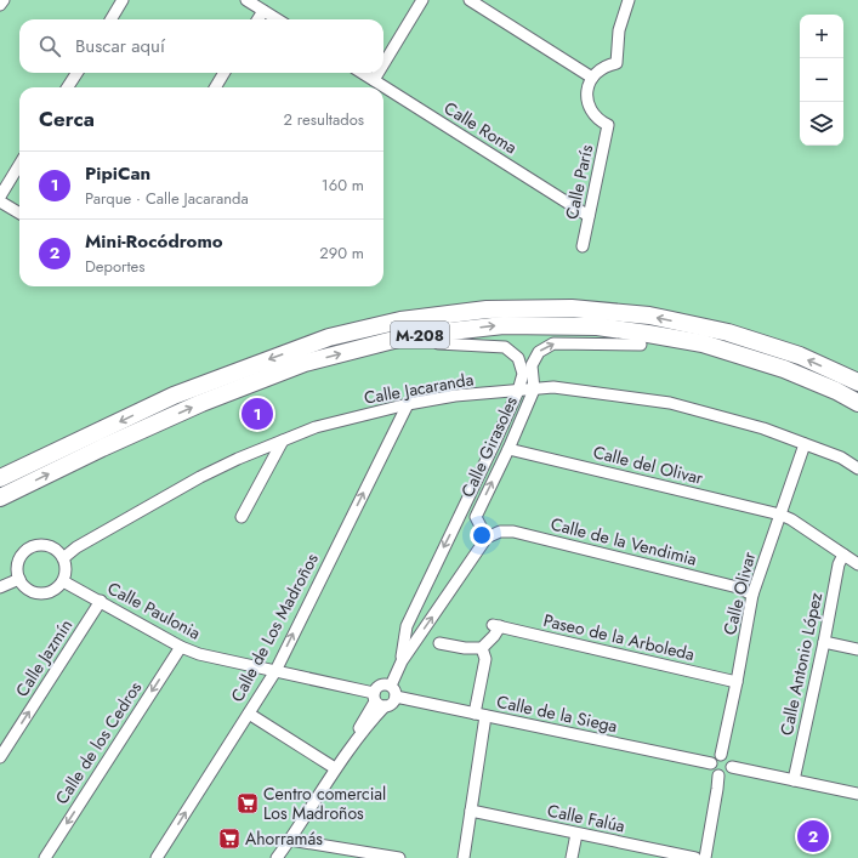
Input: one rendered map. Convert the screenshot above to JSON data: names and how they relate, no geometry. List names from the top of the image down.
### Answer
{
  "streets": {
    "main road": ["M-208"],
    "street": [
      "Calle Roma",
      "Calle París",
      "Calle Jacaranda",
      "Calle Girasoles",
      "Calle del Olivar",
      "Calle de la Vendimia",
      "Calle Olivar",
      "Calle Paulonia",
      "Calle de Los Madroños",
      "Paseo de la Arboleda",
      "Calle Jazmín",
      "Calle Antonio López",
      "Calle de la Siega",
      "Calle de los Cedros",
      "Calle Falúa"
    ]
  },
  "crossings": [
    ["Calle Roma", "Calle París"],
    ["Calle Jacaranda", "Calle Girasoles"],
    ["Calle Jacaranda", "Calle Olivar"],
    ["Calle Jacaranda", "Calle Paulonia"],
    ["Calle Jacaranda", "Calle de Los Madroños"],
    ["Calle Girasoles", "Calle del Olivar"],
    ["Calle Girasoles", "Calle de la Vendimia"],
    ["Calle Girasoles", "Calle Paulonia"],
    ["Calle Girasoles", "Calle de la Siega"],
    ["Calle del Olivar", "Calle Olivar"],
    ["Calle del Olivar", "Calle Antonio López"],
    ["Calle de la Vendimia", "Calle Olivar"],
    ["Calle Olivar", "Paseo de la Arboleda"],
    ["Calle Olivar", "Calle de la Siega"],
    ["Calle Paulonia", "Calle de Los Madroños"],
    ["Calle Paulonia", "Calle Jazmín"],
    ["Calle Paulonia", "Calle de la Siega"],
    ["Calle Paulonia", "Calle de los Cedros"]
  ],
  "one_way": ["Calle de Los Madroños", "Calle Jazmín", "Calle de los Cedros"],
  "places": {
    "supermarket": ["Centro comercial Los Madroños", "Ahorramás"]
  },
  "page": {
    "map_buttons": ["+", "−"],
    "search": "Buscar aquí",
    "heading": ["Cerca", "2 resultados"],
    "list": [
      {
        "mark": "1",
        "name": "PipiCan",
        "note": "Parque · Calle Jacaranda",
        "value": "160 m"
      },
      {
        "mark": "2",
        "name": "Mini-Rocódromo",
        "note": "Deportes",
        "value": "290 m"
      }
    ],
    "pins": ["1", "2"]
  }
}
